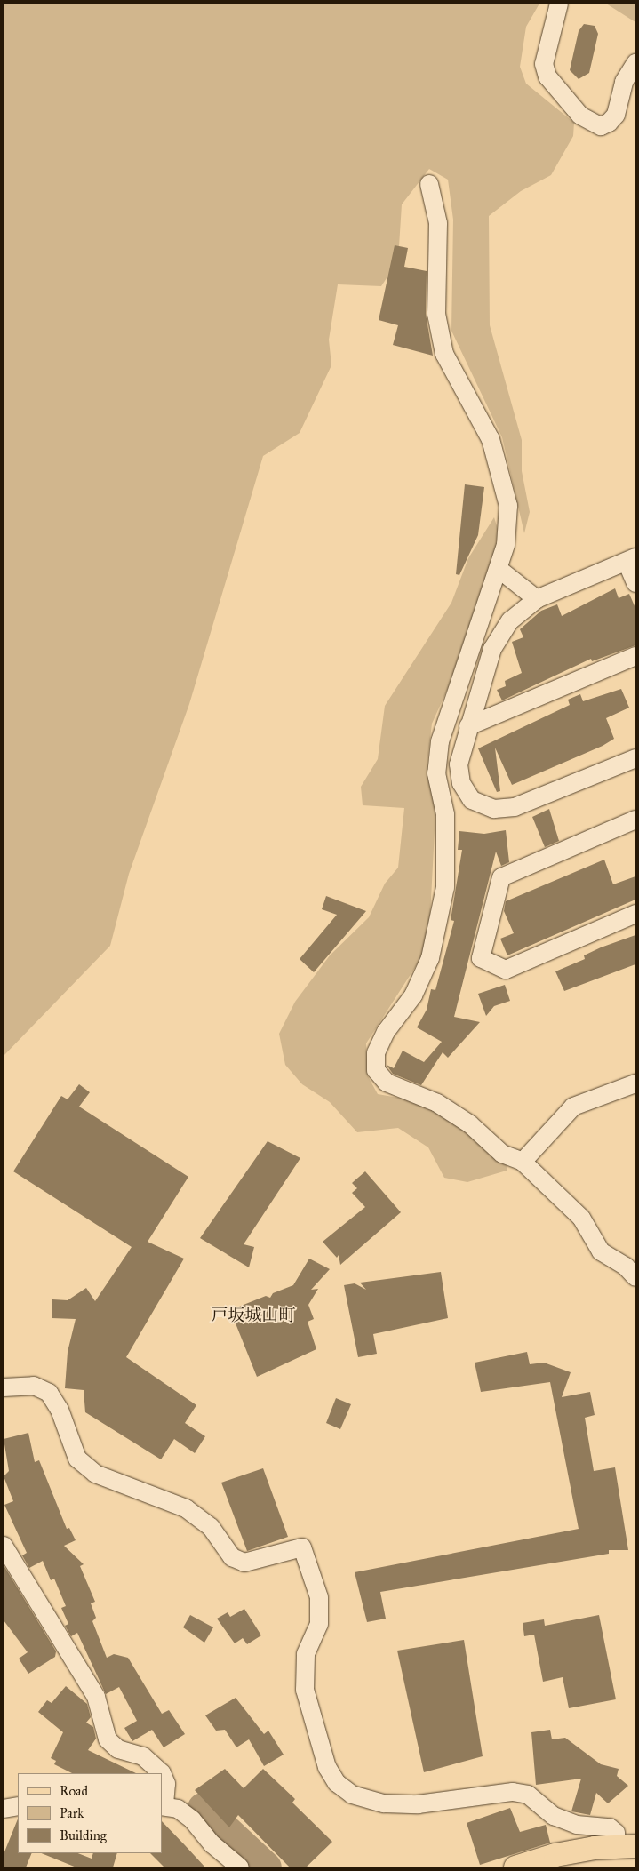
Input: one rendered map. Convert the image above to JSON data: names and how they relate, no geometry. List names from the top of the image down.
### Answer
{
  "districts": ["戸坂城山町"],
  "legend": ["Road", "Park", "Building"]
}
